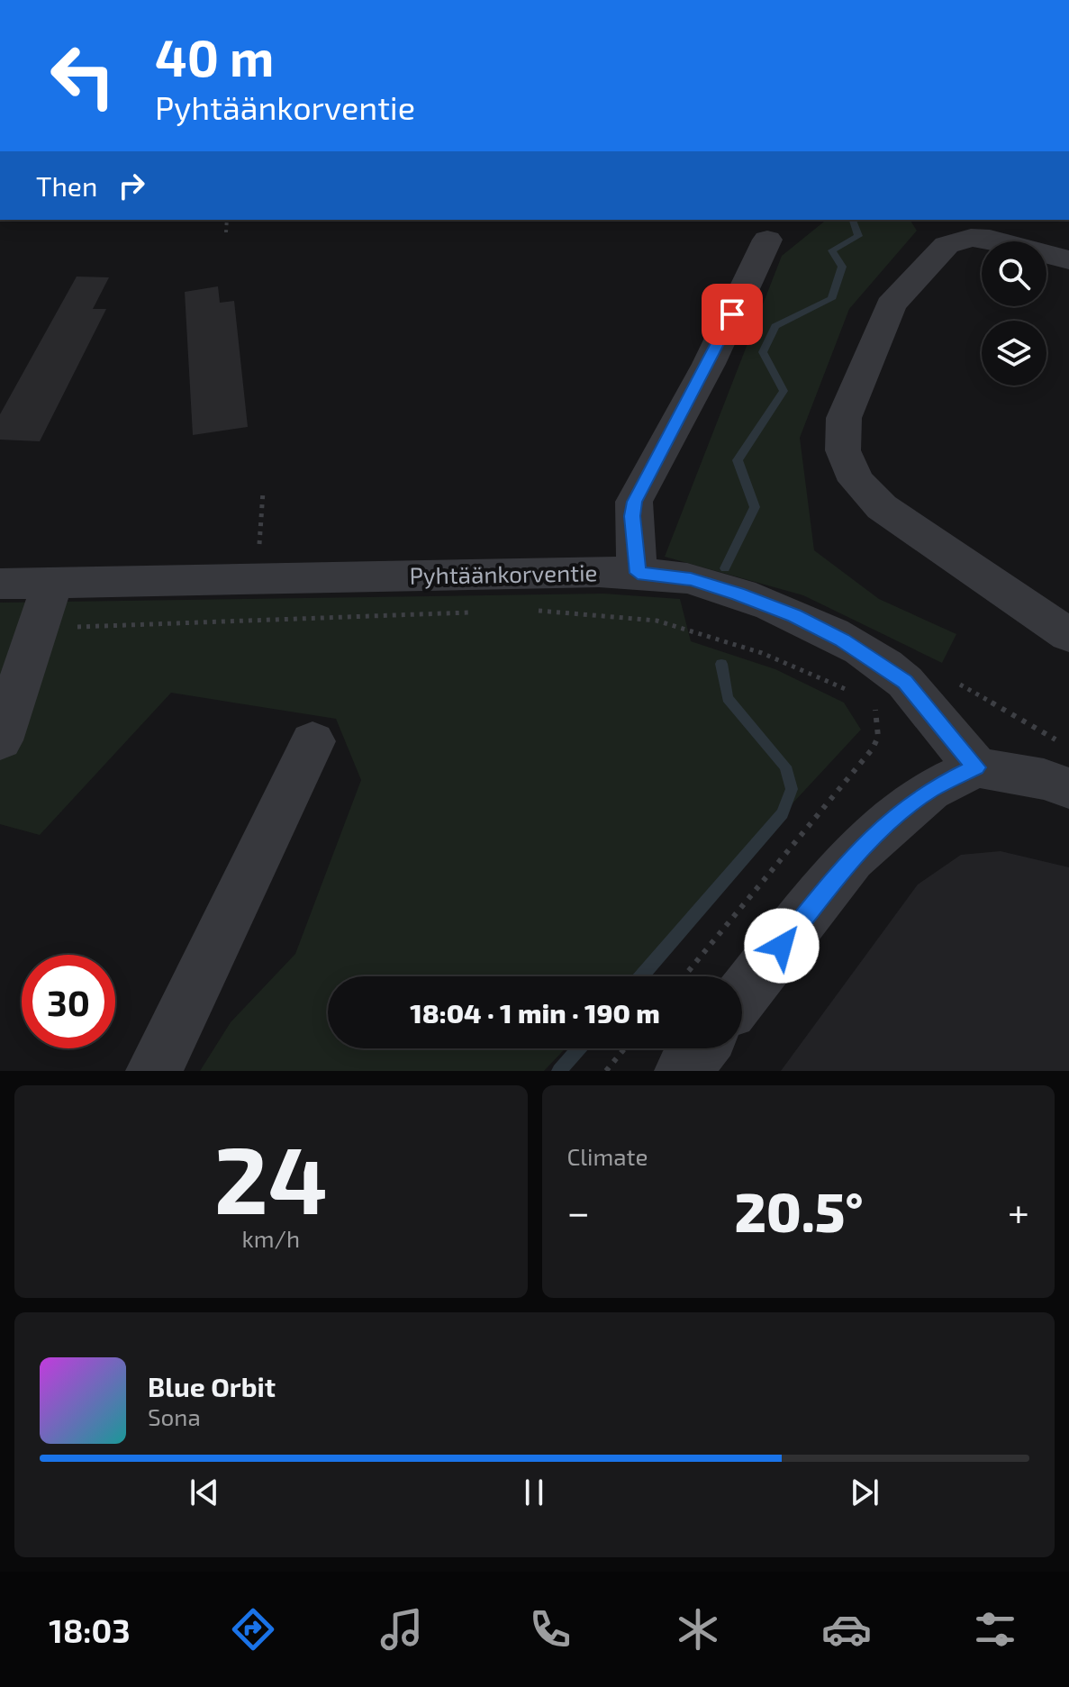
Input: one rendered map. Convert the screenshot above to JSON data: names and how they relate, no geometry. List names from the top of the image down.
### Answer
{
  "streets": {
    "street": ["Pyhtäänkorventie"]
  },
  "page": {
    "turn": ["40 m", "Pyhtäänkorventie"],
    "then": "Then",
    "limit": "30",
    "trip": "18:04 · 1 min · 190 m",
    "tile": [
      ["24", "km/h"],
      "Climate"
    ],
    "heat": ["−", "20.5°", "+"],
    "song": ["Blue Orbit", "Sona"],
    "tabs": "18:03"
  }
}
